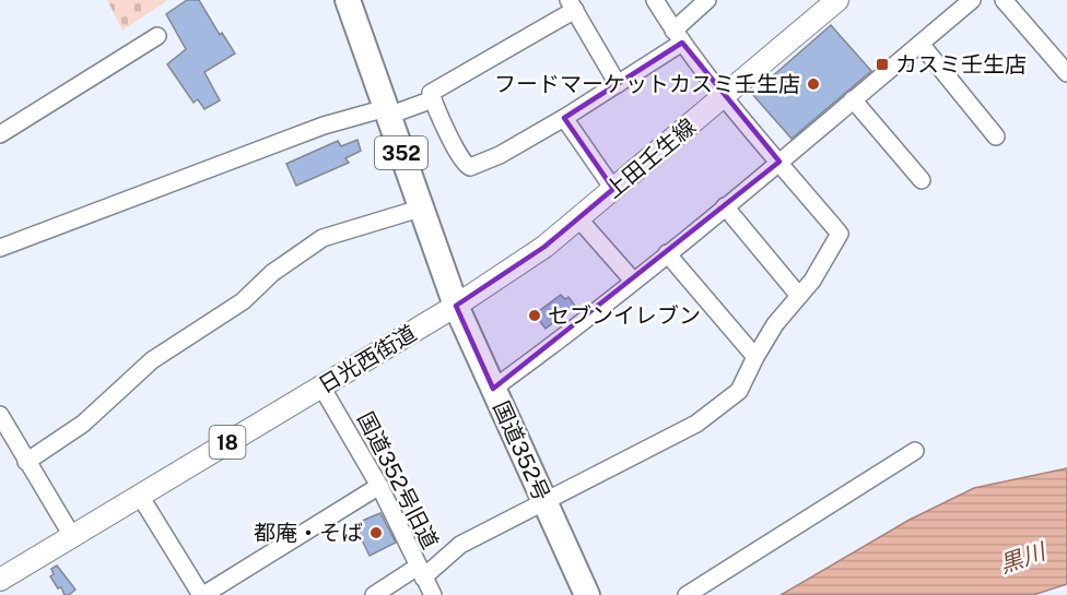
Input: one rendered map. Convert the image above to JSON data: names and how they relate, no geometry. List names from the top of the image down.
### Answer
{
  "streets": {
    "highway": ["352", "国道352号"],
    "main road": ["上田壬生線", "日光西街道", "18"],
    "street": ["国道352号旧道"]
  },
  "crossings": [
    ["352", "上田壬生線"],
    ["352", "日光西街道"],
    ["352", "国道352号"],
    ["上田壬生線", "日光西街道"],
    ["上田壬生線", "国道352号"],
    ["日光西街道", "国道352号"],
    ["日光西街道", "国道352号旧道"]
  ],
  "water": ["黒川"],
  "places": {
    "transit": ["カスミ壬生店"],
    "other": ["フードマーケットカスミ壬生店", "セブンイレブン", "都庵・そば"]
  }
}
